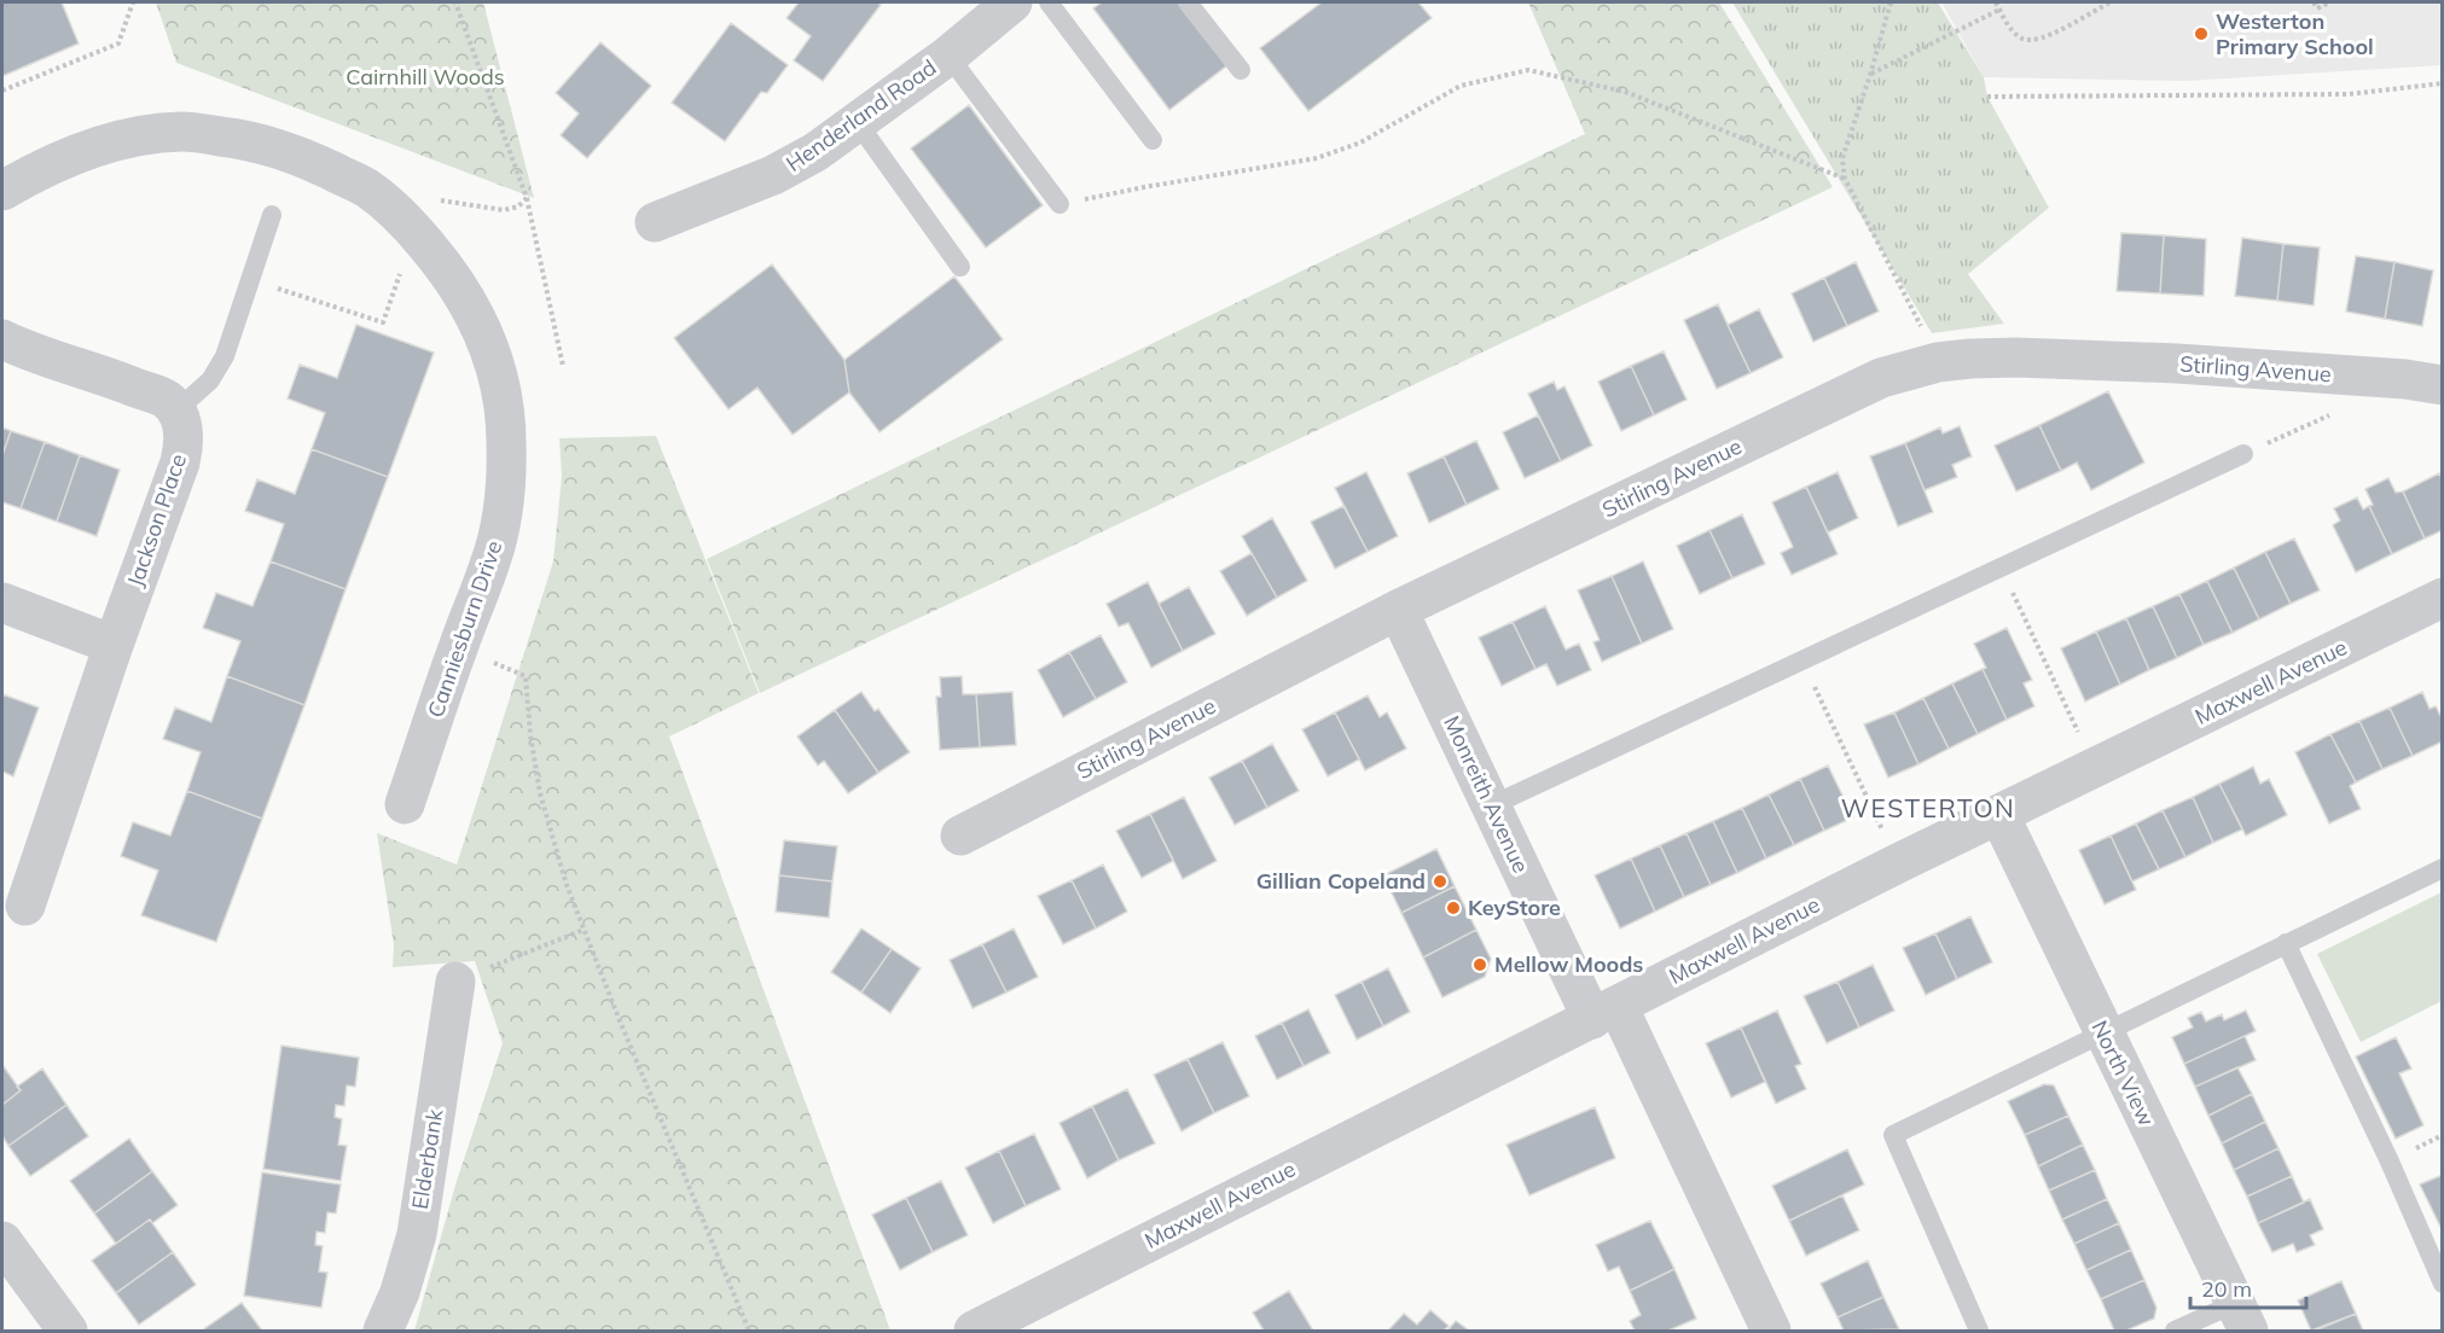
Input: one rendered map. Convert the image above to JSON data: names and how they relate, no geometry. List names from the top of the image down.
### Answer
{
  "streets": {
    "street": [
      "Henderland Road",
      "Stirling Avenue",
      "Jackson Place",
      "Canniesburn Drive",
      "Maxwell Avenue",
      "Monreith Avenue",
      "North View",
      "Elderbank"
    ]
  },
  "crossings": [
    ["Stirling Avenue", "Monreith Avenue"],
    ["Maxwell Avenue", "Monreith Avenue"],
    ["Maxwell Avenue", "North View"]
  ],
  "districts": ["WESTERTON"],
  "parks": ["Cairnhill Woods"],
  "places": [
    "Westerton Primary School",
    "Gillian Copeland",
    "KeyStore",
    "Mellow Moods"
  ],
  "scale_bar": "20 m"
}
